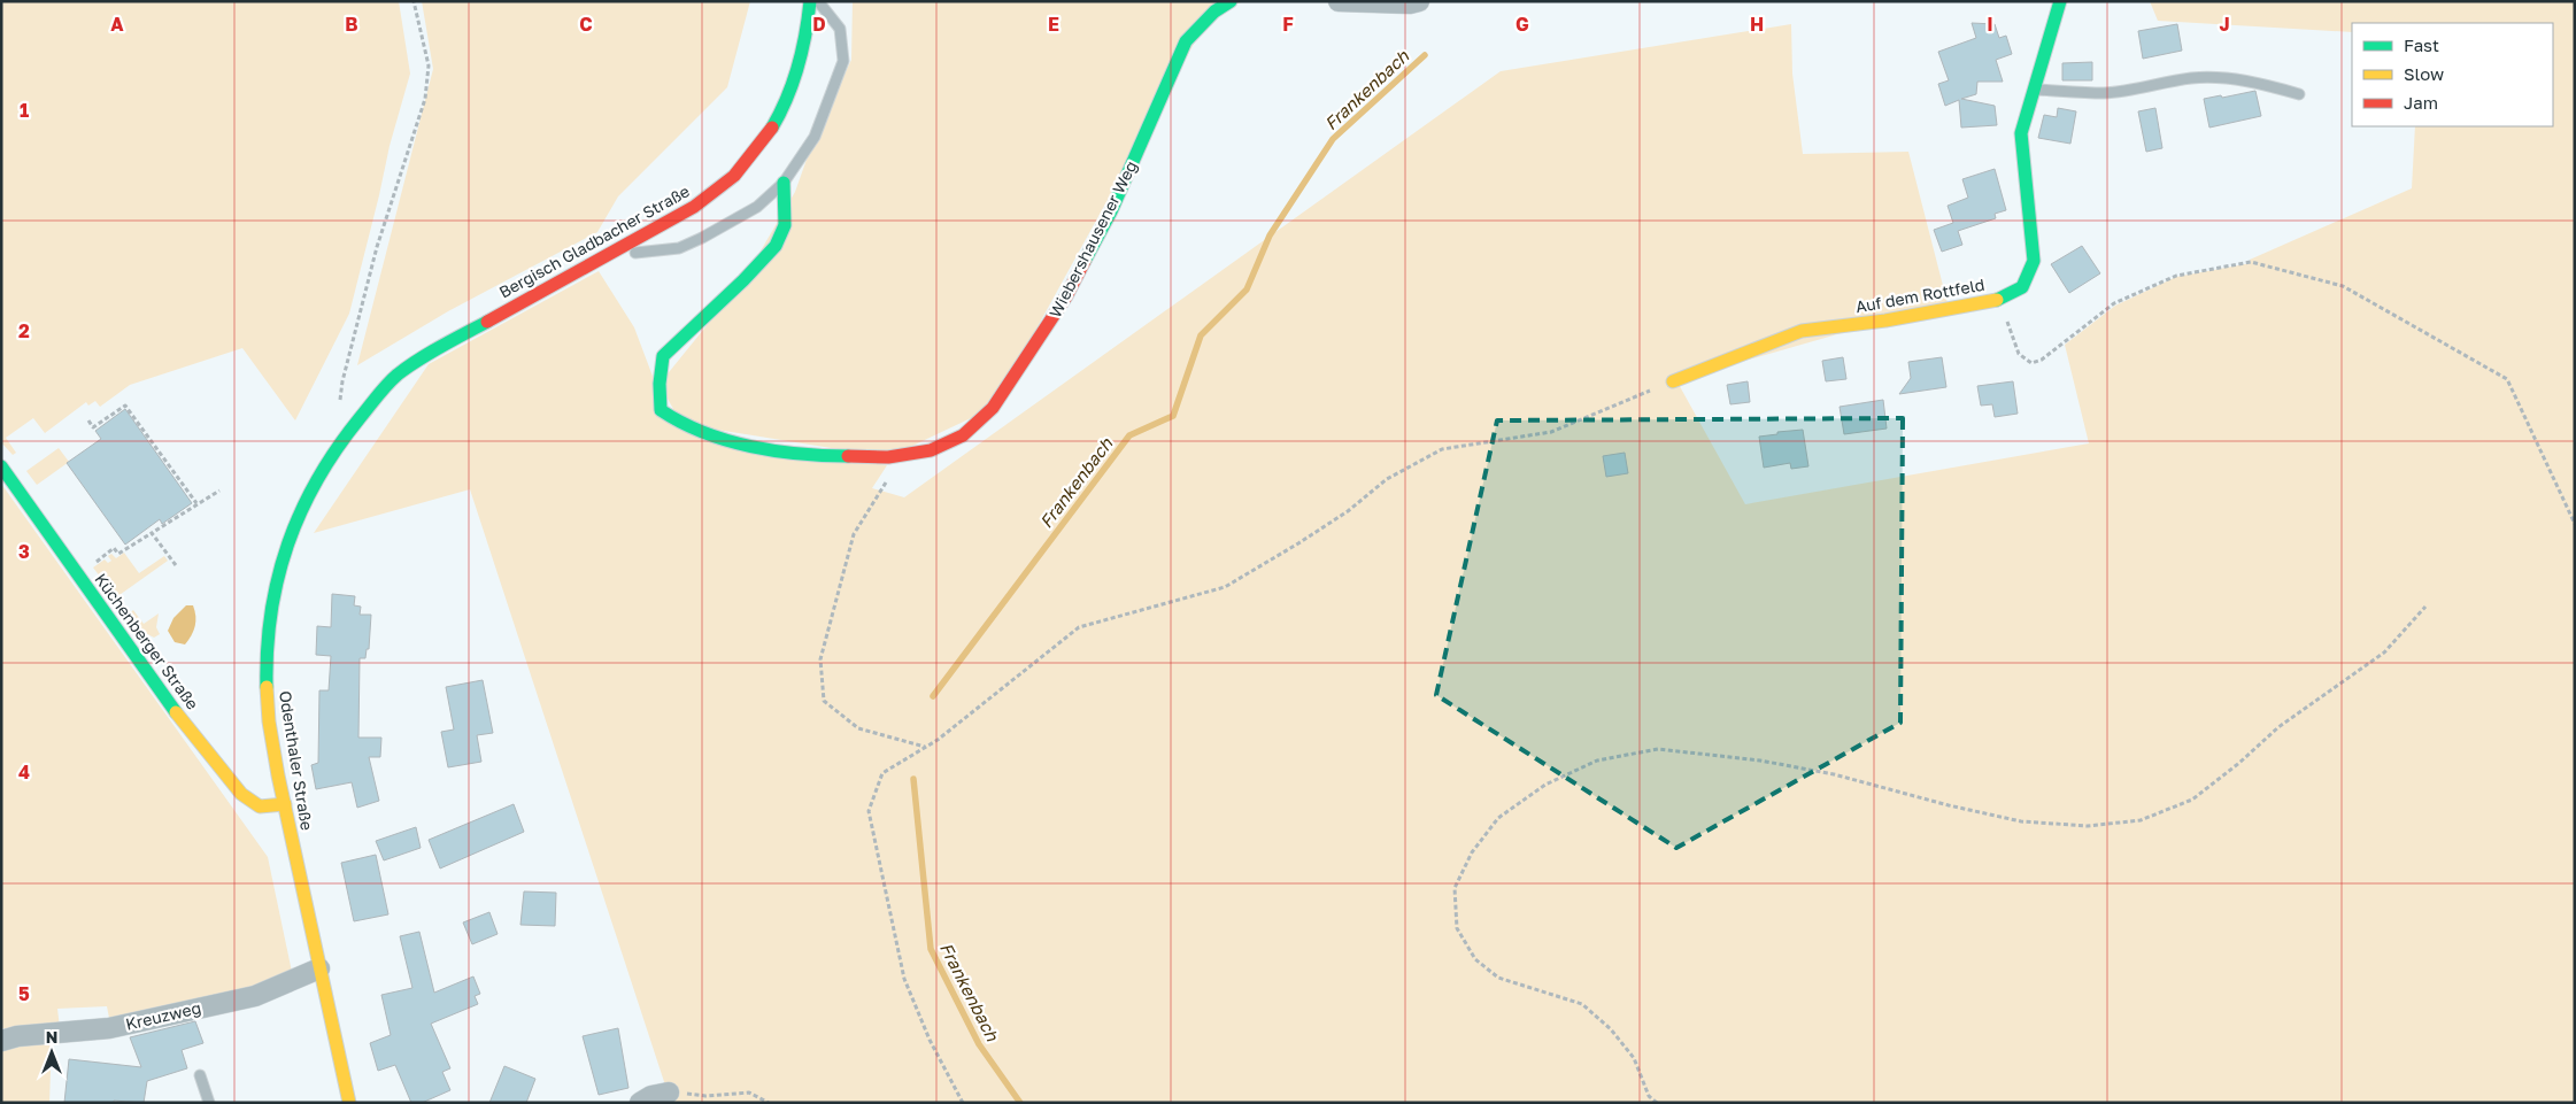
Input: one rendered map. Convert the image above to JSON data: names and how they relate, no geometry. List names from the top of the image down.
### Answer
{
  "streets": {
    "street": [
      "Wiebershausener Weg",
      "Bergisch Gladbacher Straße",
      "Auf dem Rottfeld",
      "Küchenberger Straße",
      "Odenthaler Straße",
      "Kreuzweg"
    ]
  },
  "crossings": [
    ["Bergisch Gladbacher Straße", "Odenthaler Straße"],
    ["Küchenberger Straße", "Odenthaler Straße"],
    ["Odenthaler Straße", "Kreuzweg"]
  ],
  "water": ["Frankenbach"],
  "legend": ["Fast", "Slow", "Jam"],
  "north": "top",
  "grid": {
    "columns": [
      "A",
      "B",
      "C",
      "D",
      "E",
      "F",
      "G",
      "H",
      "I",
      "J"
    ],
    "rows": [
      "1",
      "2",
      "3",
      "4",
      "5"
    ]
  }
}
